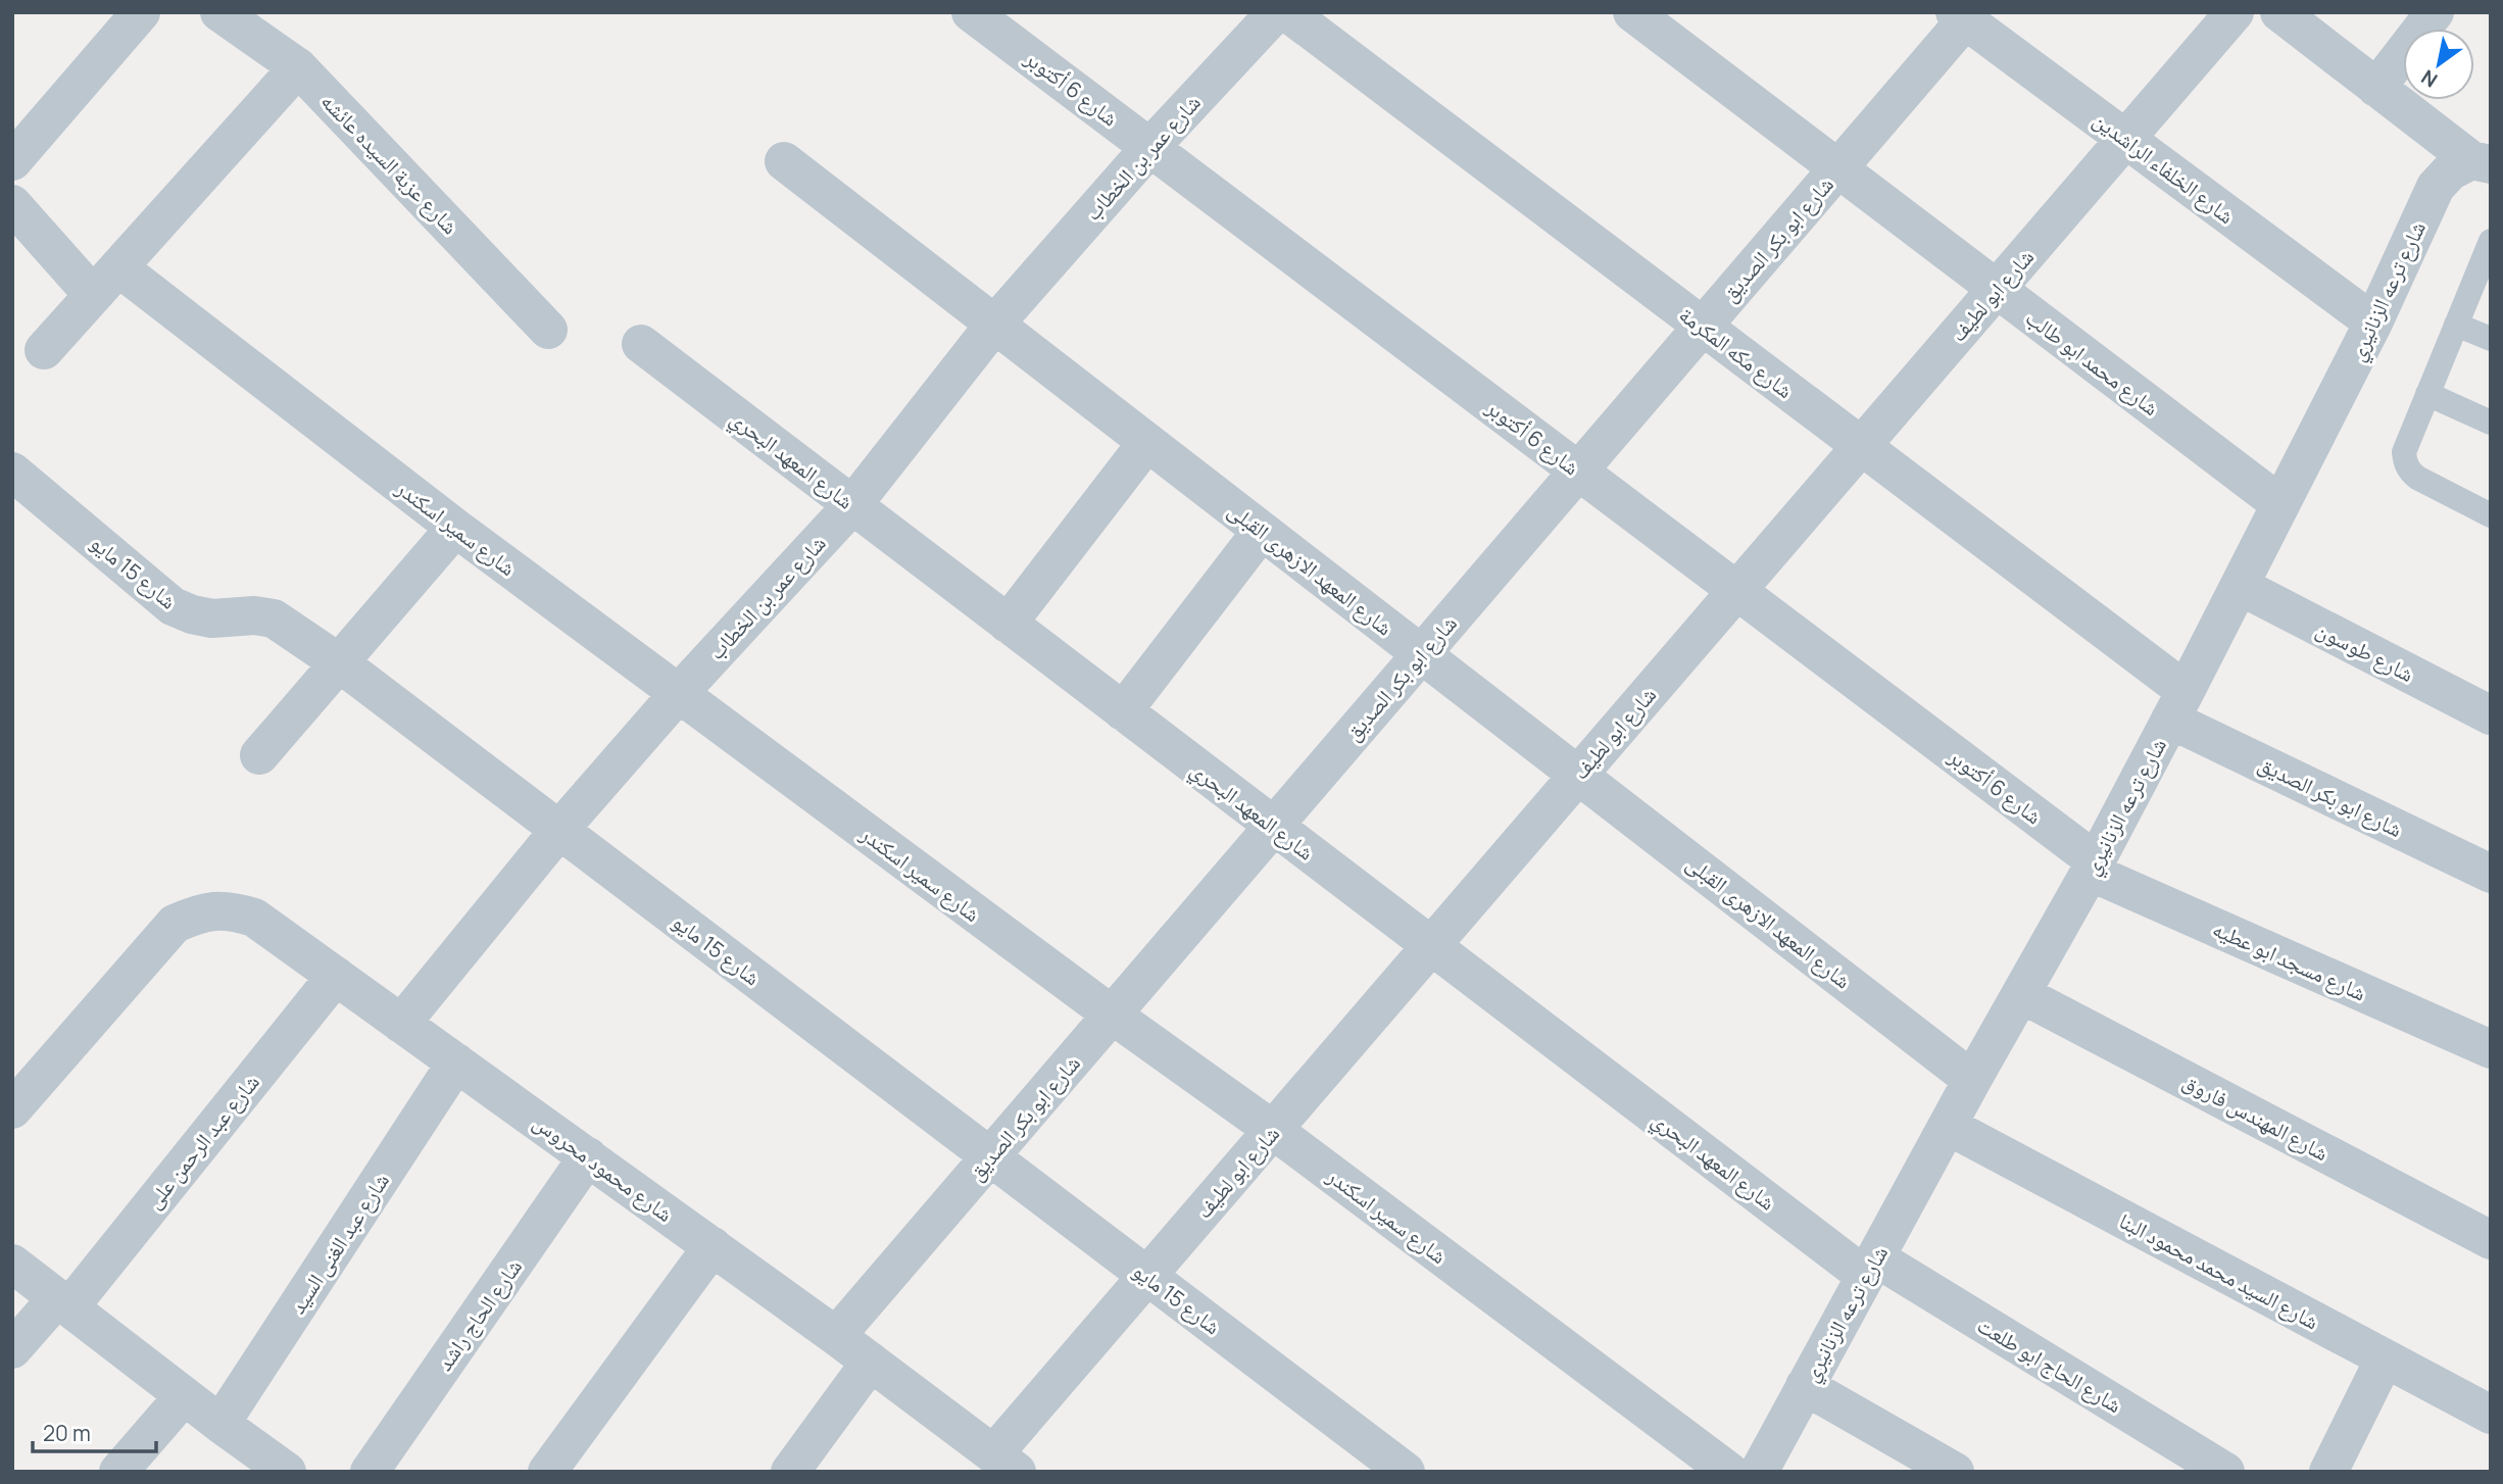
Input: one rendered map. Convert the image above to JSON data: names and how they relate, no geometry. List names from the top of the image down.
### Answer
{
  "streets": {
    "street": [
      "شارع 6 أكتوبر",
      "شارع عمر بن الخطاب",
      "شارع عزبة السيده عائشه",
      "شارع الخلفاء الراشدين",
      "شارع ابو بكر الصديق",
      "شارع ترعه الزنانيري",
      "شارع ابو لطيف",
      "شارع مكه المكرمة",
      "شارع محمد ابو طالب",
      "شارع المعهد البحري",
      "شارع سمير اسكندر",
      "شارع المعهد الازهرى القبلى",
      "شارع 15 مايو",
      "شارع طوسون",
      "شارع مسجد ابو عطيه",
      "شارع المهندس فاروق",
      "شارع عبد الرحمن على",
      "شارع محمود محروس",
      "شارع عبد الغنى السيد",
      "شارع السيد محمد محمود البنا",
      "شارع الحاج راشد",
      "شارع الحاج ابو طلعت"
    ]
  },
  "crossings": [
    ["شارع 6 أكتوبر", "شارع عمر بن الخطاب"],
    ["شارع 6 أكتوبر", "شارع ابو بكر الصديق"],
    ["شارع 6 أكتوبر", "شارع ترعه الزنانيري"],
    ["شارع 6 أكتوبر", "شارع ابو لطيف"],
    ["شارع 6 أكتوبر", "شارع مسجد ابو عطيه"],
    ["شارع عمر بن الخطاب", "شارع المعهد البحري"],
    ["شارع عمر بن الخطاب", "شارع سمير اسكندر"],
    ["شارع عمر بن الخطاب", "شارع المعهد الازهرى القبلى"],
    ["شارع عمر بن الخطاب", "شارع 15 مايو"],
    ["شارع عمر بن الخطاب", "شارع محمود محروس"],
    ["شارع الخلفاء الراشدين", "شارع ابو بكر الصديق"],
    ["شارع الخلفاء الراشدين", "شارع ترعه الزنانيري"],
    ["شارع الخلفاء الراشدين", "شارع ابو لطيف"],
    ["شارع ابو بكر الصديق", "شارع ترعه الزنانيري"],
    ["شارع ابو بكر الصديق", "شارع مكه المكرمة"],
    ["شارع ابو بكر الصديق", "شارع محمد ابو طالب"],
    ["شارع ابو بكر الصديق", "شارع المعهد البحري"],
    ["شارع ابو بكر الصديق", "شارع سمير اسكندر"],
    ["شارع ابو بكر الصديق", "شارع المعهد الازهرى القبلى"],
    ["شارع ابو بكر الصديق", "شارع 15 مايو"],
    ["شارع ابو بكر الصديق", "شارع محمود محروس"],
    ["شارع ترعه الزنانيري", "شارع مكه المكرمة"],
    ["شارع ترعه الزنانيري", "شارع محمد ابو طالب"],
    ["شارع ترعه الزنانيري", "شارع المعهد البحري"],
    ["شارع ترعه الزنانيري", "شارع المعهد الازهرى القبلى"],
    ["شارع ترعه الزنانيري", "شارع طوسون"],
    ["شارع ترعه الزنانيري", "شارع مسجد ابو عطيه"],
    ["شارع ترعه الزنانيري", "شارع المهندس فاروق"],
    ["شارع ترعه الزنانيري", "شارع السيد محمد محمود البنا"],
    ["شارع ترعه الزنانيري", "شارع الحاج ابو طلعت"],
    ["شارع ابو لطيف", "شارع مكه المكرمة"],
    ["شارع ابو لطيف", "شارع محمد ابو طالب"],
    ["شارع ابو لطيف", "شارع المعهد البحري"],
    ["شارع ابو لطيف", "شارع سمير اسكندر"],
    ["شارع ابو لطيف", "شارع المعهد الازهرى القبلى"],
    ["شارع ابو لطيف", "شارع 15 مايو"],
    ["شارع ابو لطيف", "شارع محمود محروس"],
    ["شارع المعهد البحري", "شارع الحاج ابو طلعت"],
    ["شارع عبد الرحمن على", "شارع محمود محروس"],
    ["شارع محمود محروس", "شارع عبد الغنى السيد"],
    ["شارع محمود محروس", "شارع الحاج راشد"]
  ],
  "scale_bar": "20 m",
  "north": "bottom left"
}
